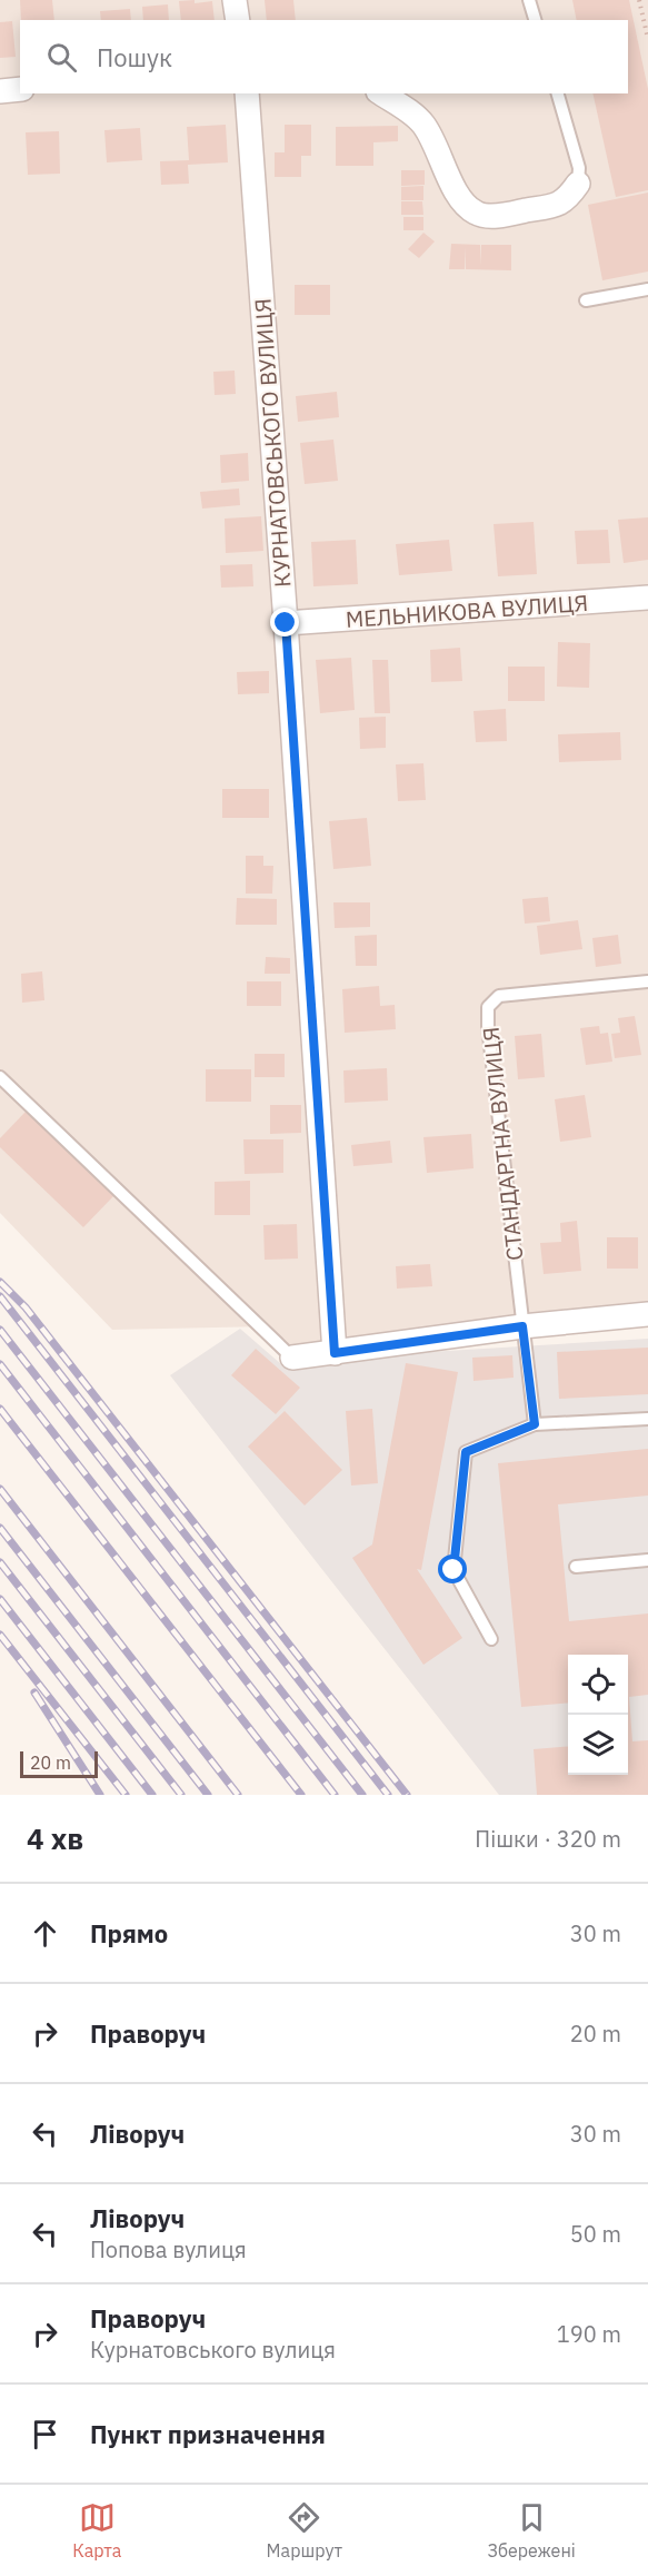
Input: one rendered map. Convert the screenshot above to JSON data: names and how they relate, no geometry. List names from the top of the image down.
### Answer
{
  "streets": {
    "street": ["КУРНАТОВСЬКОГО ВУЛИЦЯ", "МЕЛЬНИКОВА ВУЛИЦЯ"],
    "lane": ["СТАНДАРТНА ВУЛИЦЯ"]
  },
  "crossings": [
    ["КУРНАТОВСЬКОГО ВУЛИЦЯ", "МЕЛЬНИКОВА ВУЛИЦЯ"]
  ],
  "scale_bar": "20 m",
  "page": {
    "search": "Пошук",
    "scale": "20 m",
    "heading": ["4 хв", "Пішки · 320 m"],
    "list": [
      ["Прямо", "30 m"],
      ["Праворуч", "20 m"],
      ["Ліворуч", "30 m"],
      ["Ліворуч", "Попова вулиця", "50 m"],
      ["Праворуч", "Курнатовського вулиця", "190 m"],
      "Пункт призначення"
    ],
    "nav": ["Карта", "Маршрут", "Збережені"]
  }
}
